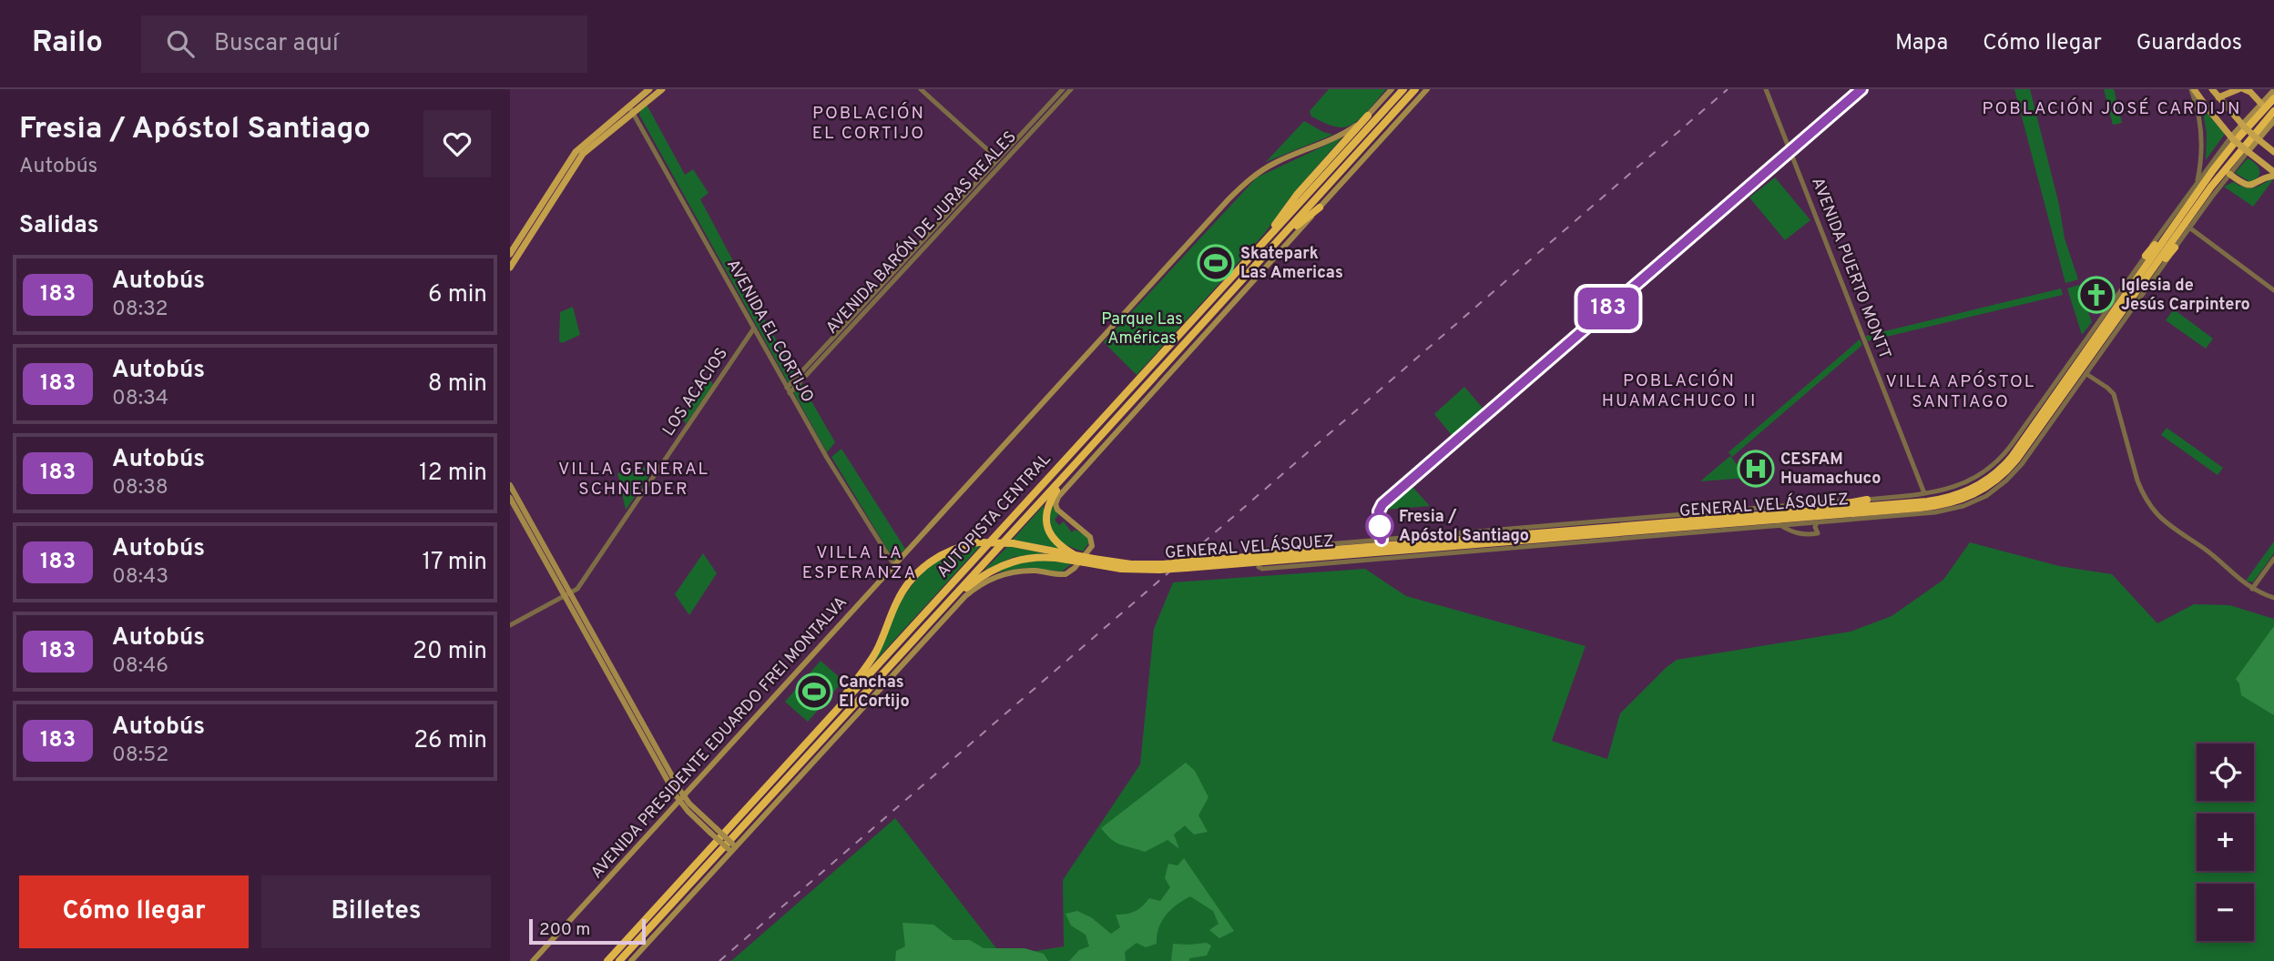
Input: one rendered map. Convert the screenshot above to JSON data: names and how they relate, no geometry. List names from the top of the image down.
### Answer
{
  "streets": {
    "highway": ["GENERAL VELÁSQUEZ", "AUTOPISTA CENTRAL"],
    "main road": ["AVENIDA PRESIDENTE EDUARDO FREI MONTALVA"],
    "street": [
      "AVENIDA BARÓN DE JURAS REALES",
      "AVENIDA PUERTO MONTT",
      "AVENIDA EL CORTIJO",
      "LOS ACACIOS"
    ]
  },
  "crossings": [
    ["AVENIDA BARÓN DE JURAS REALES", "AVENIDA EL CORTIJO"],
    ["AVENIDA EL CORTIJO", "LOS ACACIOS"],
    ["AVENIDA EL CORTIJO", "AVENIDA PRESIDENTE EDUARDO FREI MONTALVA"],
    ["GENERAL VELÁSQUEZ", "AUTOPISTA CENTRAL"]
  ],
  "districts": [
    "POBLACIÓN JOSÉ CARDIJN",
    "POBLACIÓN EL CORTIJO",
    "POBLACIÓN HUAMACHUCO II",
    "VILLA APÓSTOL SANTIAGO",
    "VILLA GENERAL SCHNEIDER",
    "VILLA LA ESPERANZA"
  ],
  "parks": ["Parque Las Américas"],
  "places": {
    "sports": ["Skatepark Las Americas", "Canchas El Cortijo"],
    "church": ["Iglesia de Jesús Carpintero"],
    "hospital": ["CESFAM Huamachuco"],
    "other": ["Fresia / Apóstol Santiago"]
  },
  "lines": ["bus line 183"],
  "scale_bar": "200 m",
  "page": {
    "header": "Railo",
    "search": "Buscar aquí",
    "nav": ["Mapa", "Cómo llegar", "Guardados"],
    "heading": [
      ["Fresia / Apóstol Santiago", "Autobús"],
      "Salidas"
    ],
    "on_map": "183",
    "list": [
      {
        "mark": "183",
        "name": "Autobús",
        "note": "08:32",
        "value": "6 min"
      },
      {
        "mark": "183",
        "name": "Autobús",
        "note": "08:34",
        "value": "8 min"
      },
      {
        "mark": "183",
        "name": "Autobús",
        "note": "08:38",
        "value": "12 min"
      },
      {
        "mark": "183",
        "name": "Autobús",
        "note": "08:43",
        "value": "17 min"
      },
      {
        "mark": "183",
        "name": "Autobús",
        "note": "08:46",
        "value": "20 min"
      },
      {
        "mark": "183",
        "name": "Autobús",
        "note": "08:52",
        "value": "26 min"
      }
    ],
    "map_buttons": ["+", "−"],
    "buttons": ["Cómo llegar", "Billetes"],
    "scale": "200 m"
  }
}
